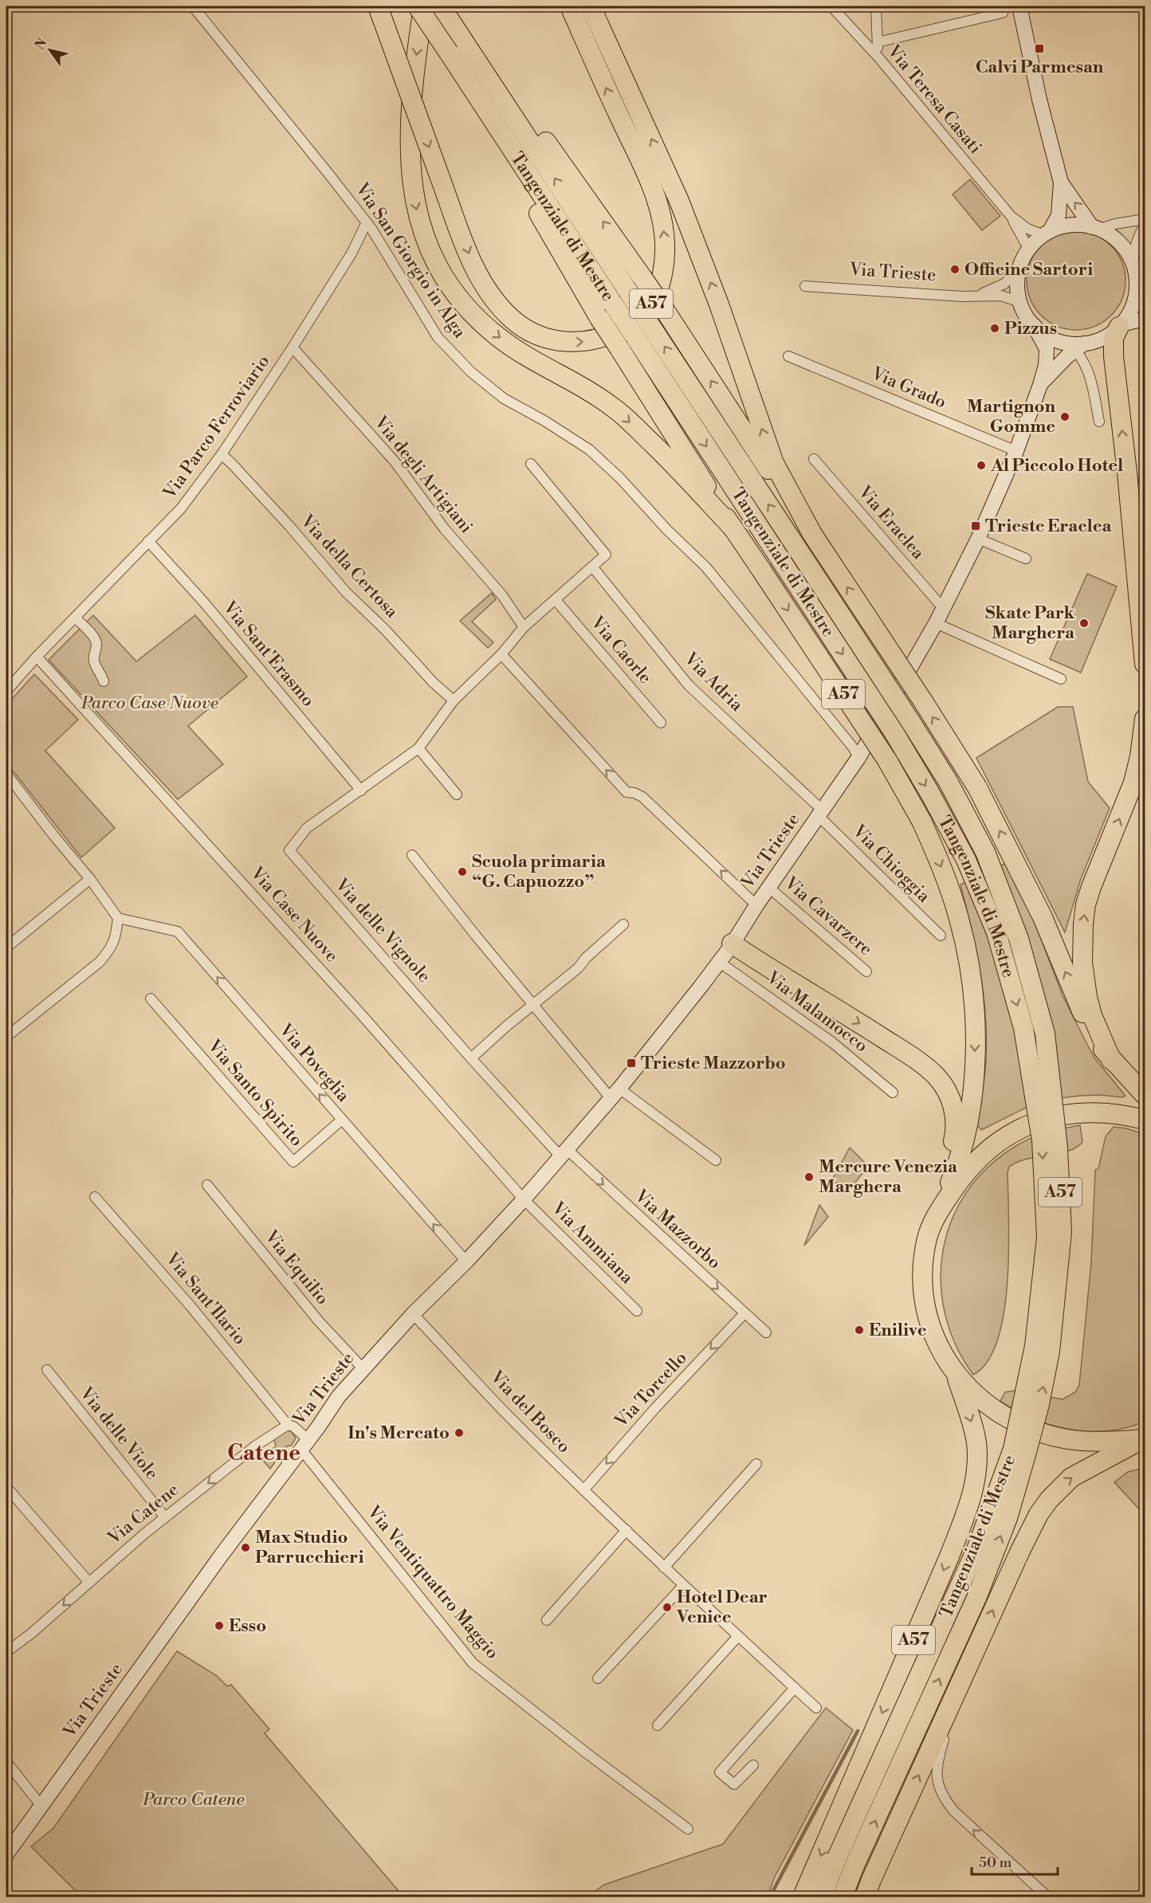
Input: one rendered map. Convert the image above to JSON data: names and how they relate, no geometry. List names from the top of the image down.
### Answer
{
  "streets": {
    "highway": ["Tangenziale di Mestre", "A57"],
    "street": [
      "Via Teresa Casati",
      "Via San Giorgio in Alga",
      "Via Trieste",
      "Via Grado",
      "Via Parco Ferroviario",
      "Via degli Artigiani",
      "Via Eraclea",
      "Via della Certosa",
      "Via Caorle",
      "Via Sant'Erasmo",
      "Via Adria",
      "Via Chioggia",
      "Via Case Nuove",
      "Via Cavarzere",
      "Via delle Vignole",
      "Via Malamocco",
      "Via Poveglia",
      "Via Santo Spirito",
      "Via Mazzorbo",
      "Via Ammiana",
      "Via Equilio",
      "Via Sant'Ilario",
      "Via Torcello",
      "Via del Bosco",
      "Via delle Viole",
      "Via Catene",
      "Via Ventiquattro Maggio"
    ]
  },
  "crossings": [
    ["Tangenziale di Mestre", "A57"],
    ["Via San Giorgio in Alga", "Via Trieste"],
    ["Via San Giorgio in Alga", "Via Parco Ferroviario"],
    ["Via Trieste", "Via Grado"],
    ["Via Trieste", "Via Eraclea"],
    ["Via Trieste", "Via Adria"],
    ["Via Trieste", "Via Chioggia"],
    ["Via Trieste", "Via Case Nuove"],
    ["Via Trieste", "Via Cavarzere"],
    ["Via Trieste", "Via delle Vignole"],
    ["Via Trieste", "Via Malamocco"],
    ["Via Trieste", "Via Poveglia"],
    ["Via Trieste", "Via Mazzorbo"],
    ["Via Trieste", "Via Ammiana"],
    ["Via Trieste", "Via Equilio"],
    ["Via Trieste", "Via del Bosco"],
    ["Via Trieste", "Via Ventiquattro Maggio"],
    ["Via Parco Ferroviario", "Via degli Artigiani"],
    ["Via Parco Ferroviario", "Via della Certosa"],
    ["Via Parco Ferroviario", "Via Sant'Erasmo"],
    ["Via Parco Ferroviario", "Via Case Nuove"],
    ["Via degli Artigiani", "Via delle Vignole"],
    ["Via della Certosa", "Via delle Vignole"],
    ["Via Caorle", "Via delle Vignole"],
    ["Via Sant'Erasmo", "Via delle Vignole"],
    ["Via Adria", "Via Chioggia"],
    ["Via Adria", "Via delle Vignole"],
    ["Via Case Nuove", "Via Ammiana"],
    ["Via delle Vignole", "Via Mazzorbo"],
    ["Via Poveglia", "Via Santo Spirito"],
    ["Via Mazzorbo", "Via Torcello"],
    ["Via Sant'Ilario", "Via Catene"],
    ["Via Torcello", "Via del Bosco"],
    ["Via delle Viole", "Via Catene"]
  ],
  "one_way": [
    "Via Poveglia",
    "Via Mazzorbo",
    "Via Torcello",
    "Via Catene"
  ],
  "districts": ["Catene"],
  "parks": ["Parco Case Nuove", "Parco Catene"],
  "places": {
    "transit": ["Calvi Parmesan", "Trieste Eraclea", "Trieste Mazzorbo"],
    "other": [
      "Officine Sartori",
      "Pizzus",
      "Martignon Gomme",
      "Al Piccolo Hotel",
      "Skate Park Marghera",
      "Scuola primaria “G. Capuozzo”",
      "Mercure Venezia Marghera",
      "Enilive",
      "In's Mercato",
      "Max Studio Parrucchieri",
      "Hotel Dear Venice",
      "Esso"
    ]
  },
  "scale_bar": "50 m",
  "north": "top left"
}
